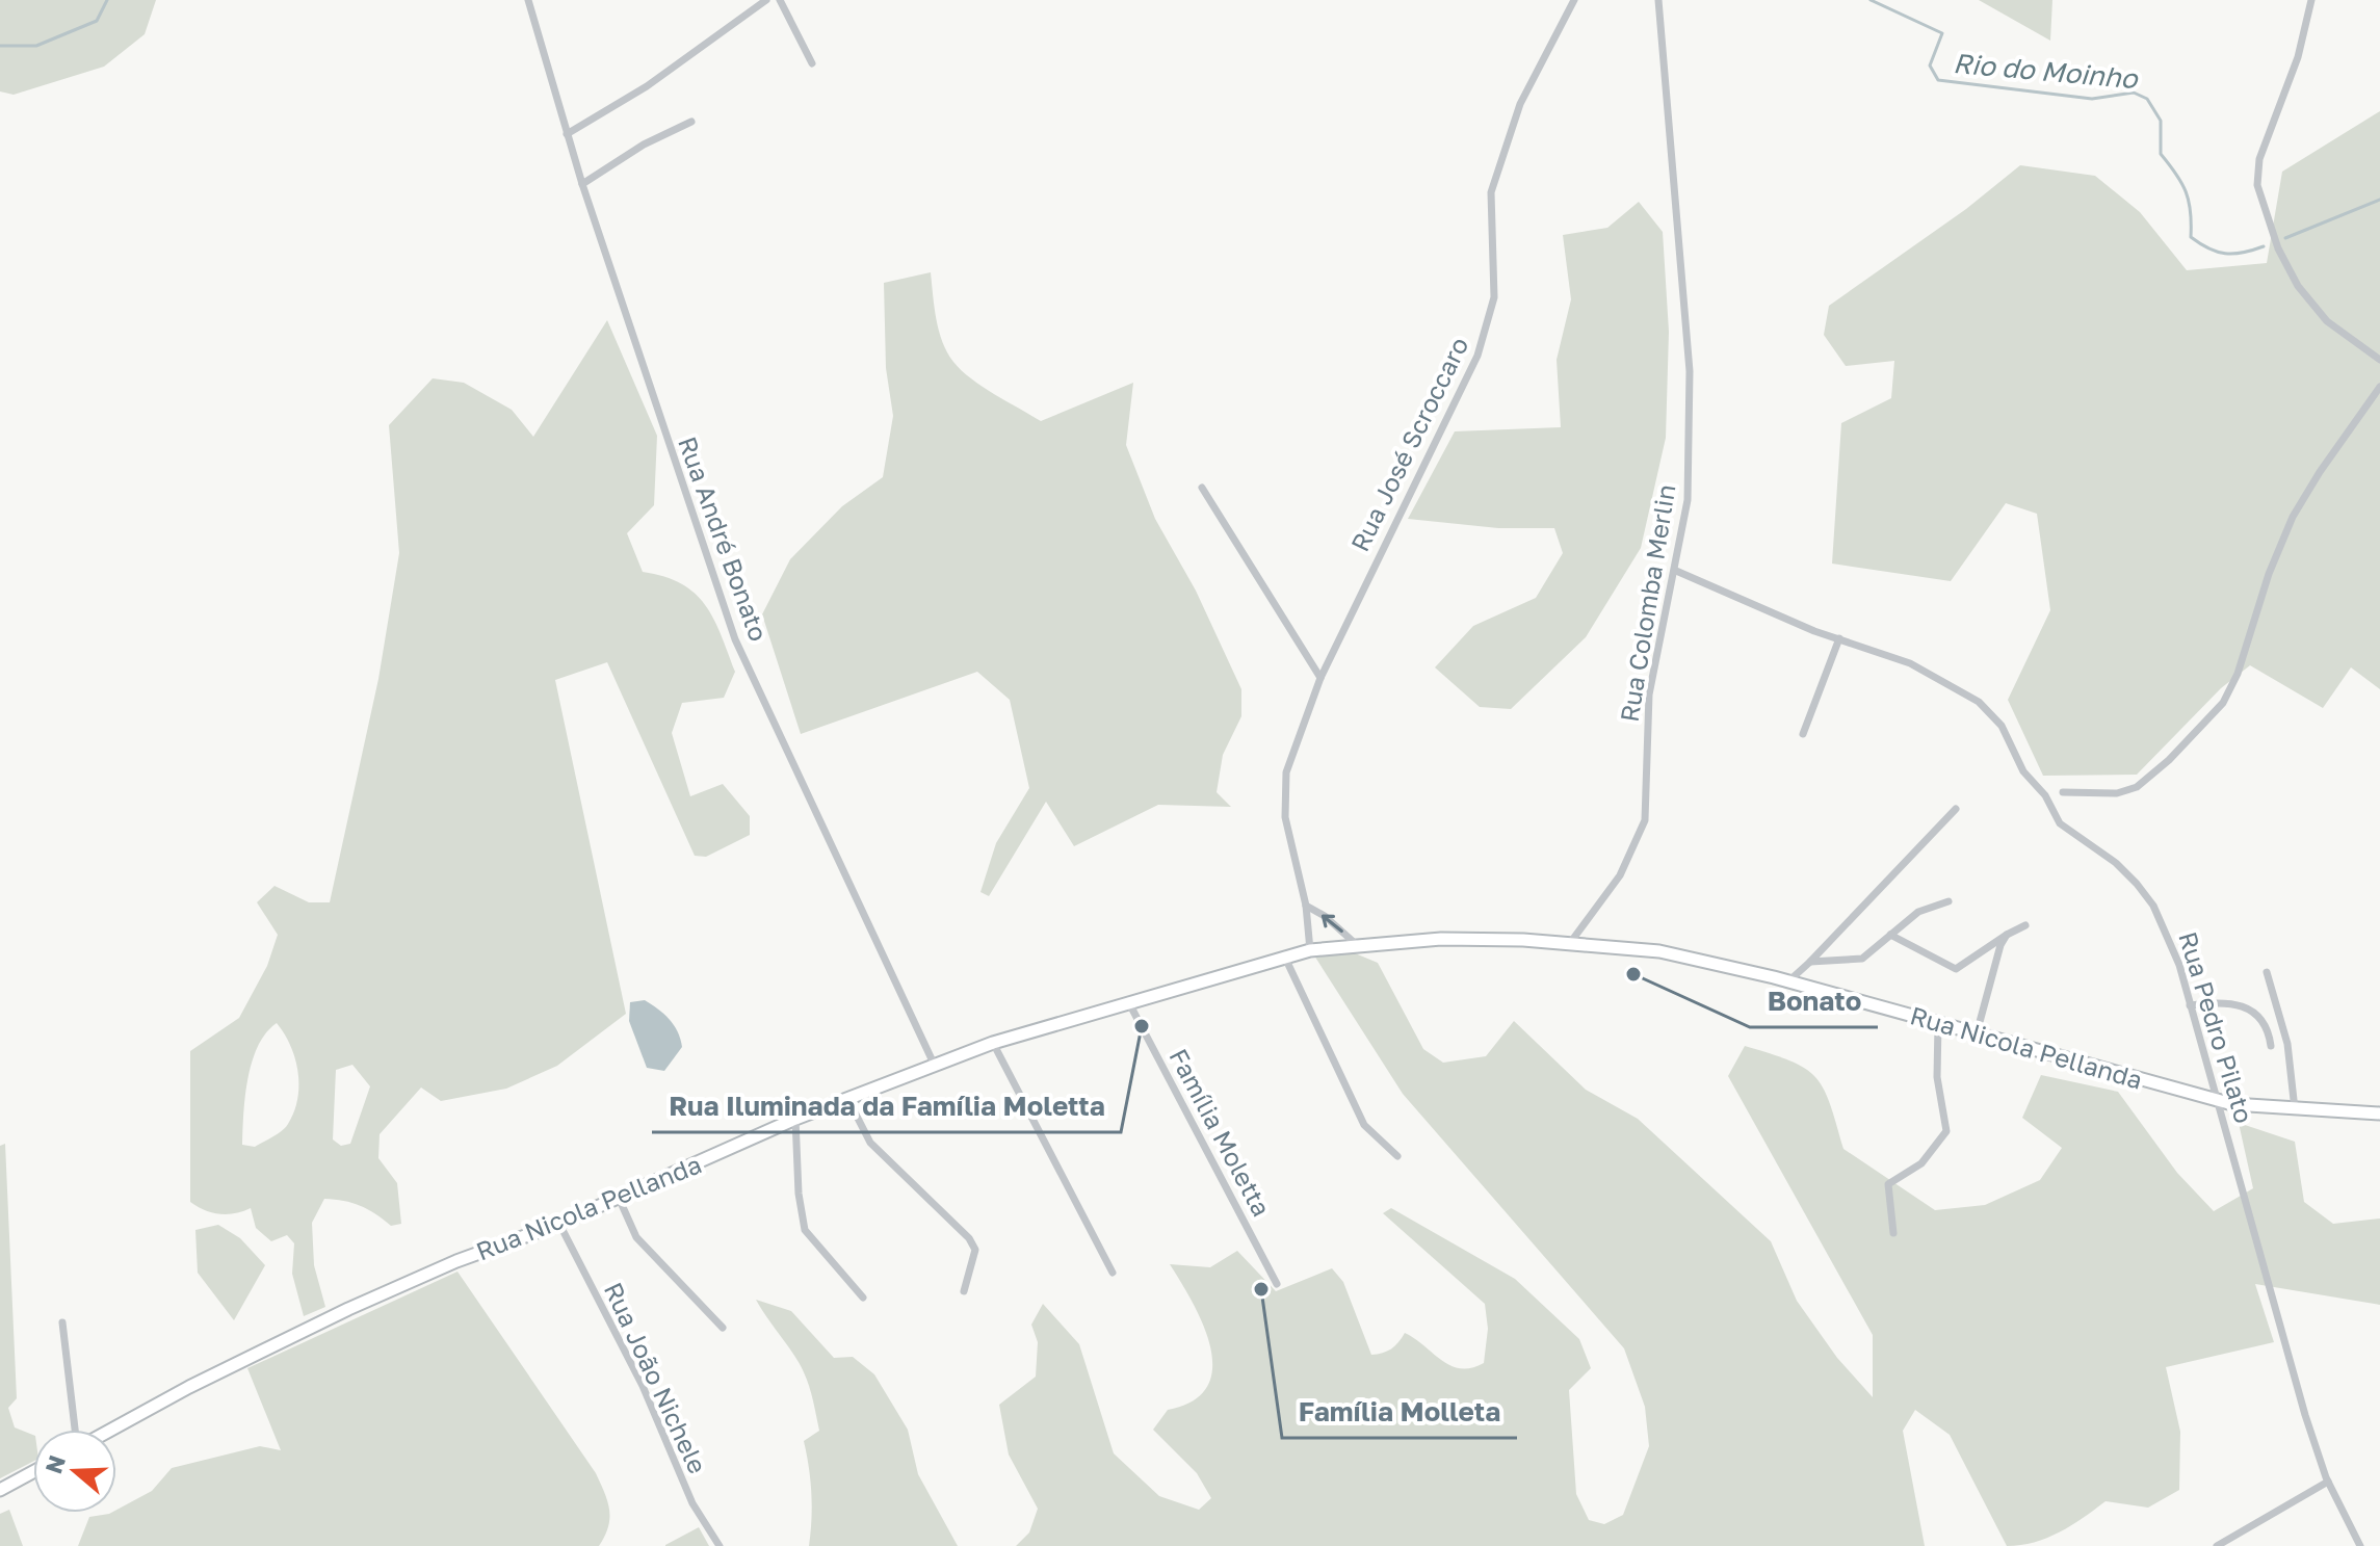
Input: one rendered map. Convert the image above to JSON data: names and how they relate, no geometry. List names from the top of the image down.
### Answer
{
  "streets": {
    "main road": ["Rua Nicola Pellanda"],
    "street": [
      "Rua José Scroccaro",
      "Rua André Bonato",
      "Rua Colomba Merlin",
      "Rua Pedro Pilato",
      "Família Moletta",
      "Rua João Nichele"
    ]
  },
  "crossings": [
    ["Rua José Scroccaro", "Rua Nicola Pellanda"],
    ["Rua André Bonato", "Rua Nicola Pellanda"],
    ["Rua Colomba Merlin", "Rua Pedro Pilato"],
    ["Rua Colomba Merlin", "Rua Nicola Pellanda"],
    ["Rua Pedro Pilato", "Rua Nicola Pellanda"],
    ["Rua Nicola Pellanda", "Família Moletta"],
    ["Rua Nicola Pellanda", "Rua João Nichele"]
  ],
  "water": ["Rio do Moinho"],
  "places": ["Bonato", "Rua Iluminada da Família Moletta", "Família Molleta"],
  "north": "left"
}
